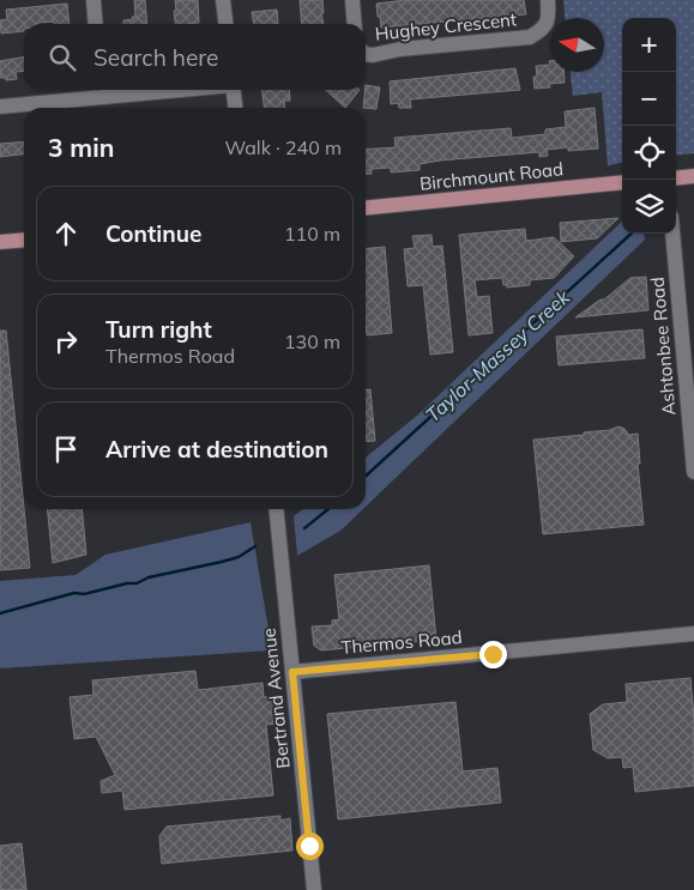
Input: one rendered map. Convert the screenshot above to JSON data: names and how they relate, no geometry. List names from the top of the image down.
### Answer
{
  "streets": {
    "main road": ["Birchmount Road"],
    "street": [
      "Hughey Crescent",
      "Ashtonbee Road",
      "Thermos Road",
      "Bertrand Avenue"
    ]
  },
  "crossings": [
    ["Thermos Road", "Bertrand Avenue"]
  ],
  "water": ["Taylor-Massey Creek"],
  "north": "left",
  "page": {
    "map_buttons": ["+", "−"],
    "search": "Search here",
    "heading": ["3 min", "Walk · 240 m"],
    "list": [
      ["Continue", "110 m"],
      ["Turn right", "Thermos Road", "130 m"],
      "Arrive at destination"
    ]
  }
}
